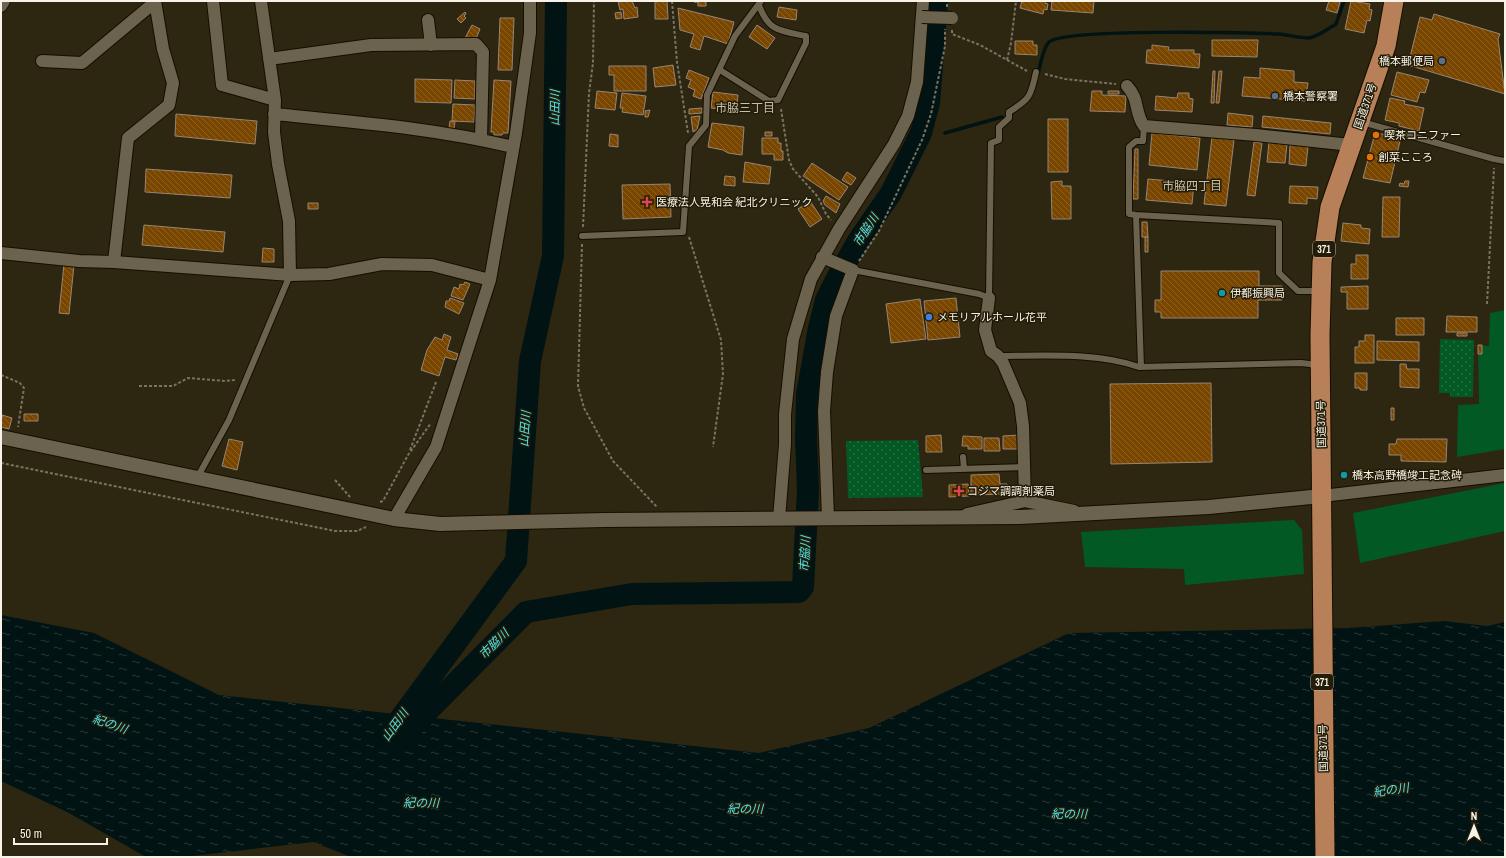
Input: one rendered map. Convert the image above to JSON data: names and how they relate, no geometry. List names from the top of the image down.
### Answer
{
  "streets": {
    "highway": ["国道371号", "371"]
  },
  "districts": ["市脇三丁目", "市脇四丁目"],
  "water": ["山田川", "市脇川", "紀の川"],
  "places": {
    "other": [
      "橋本郵便局",
      "橋本警察署",
      "喫茶コニファー",
      "創菜こころ",
      "伊都振興局",
      "メモリアルホール花平",
      "橋本高野橋竣工記念碑"
    ],
    "health": ["医療法人晃和会 紀北クリニック", "コジマ調調剤薬局"]
  },
  "scale_bar": "50 m",
  "north": "top"
}
